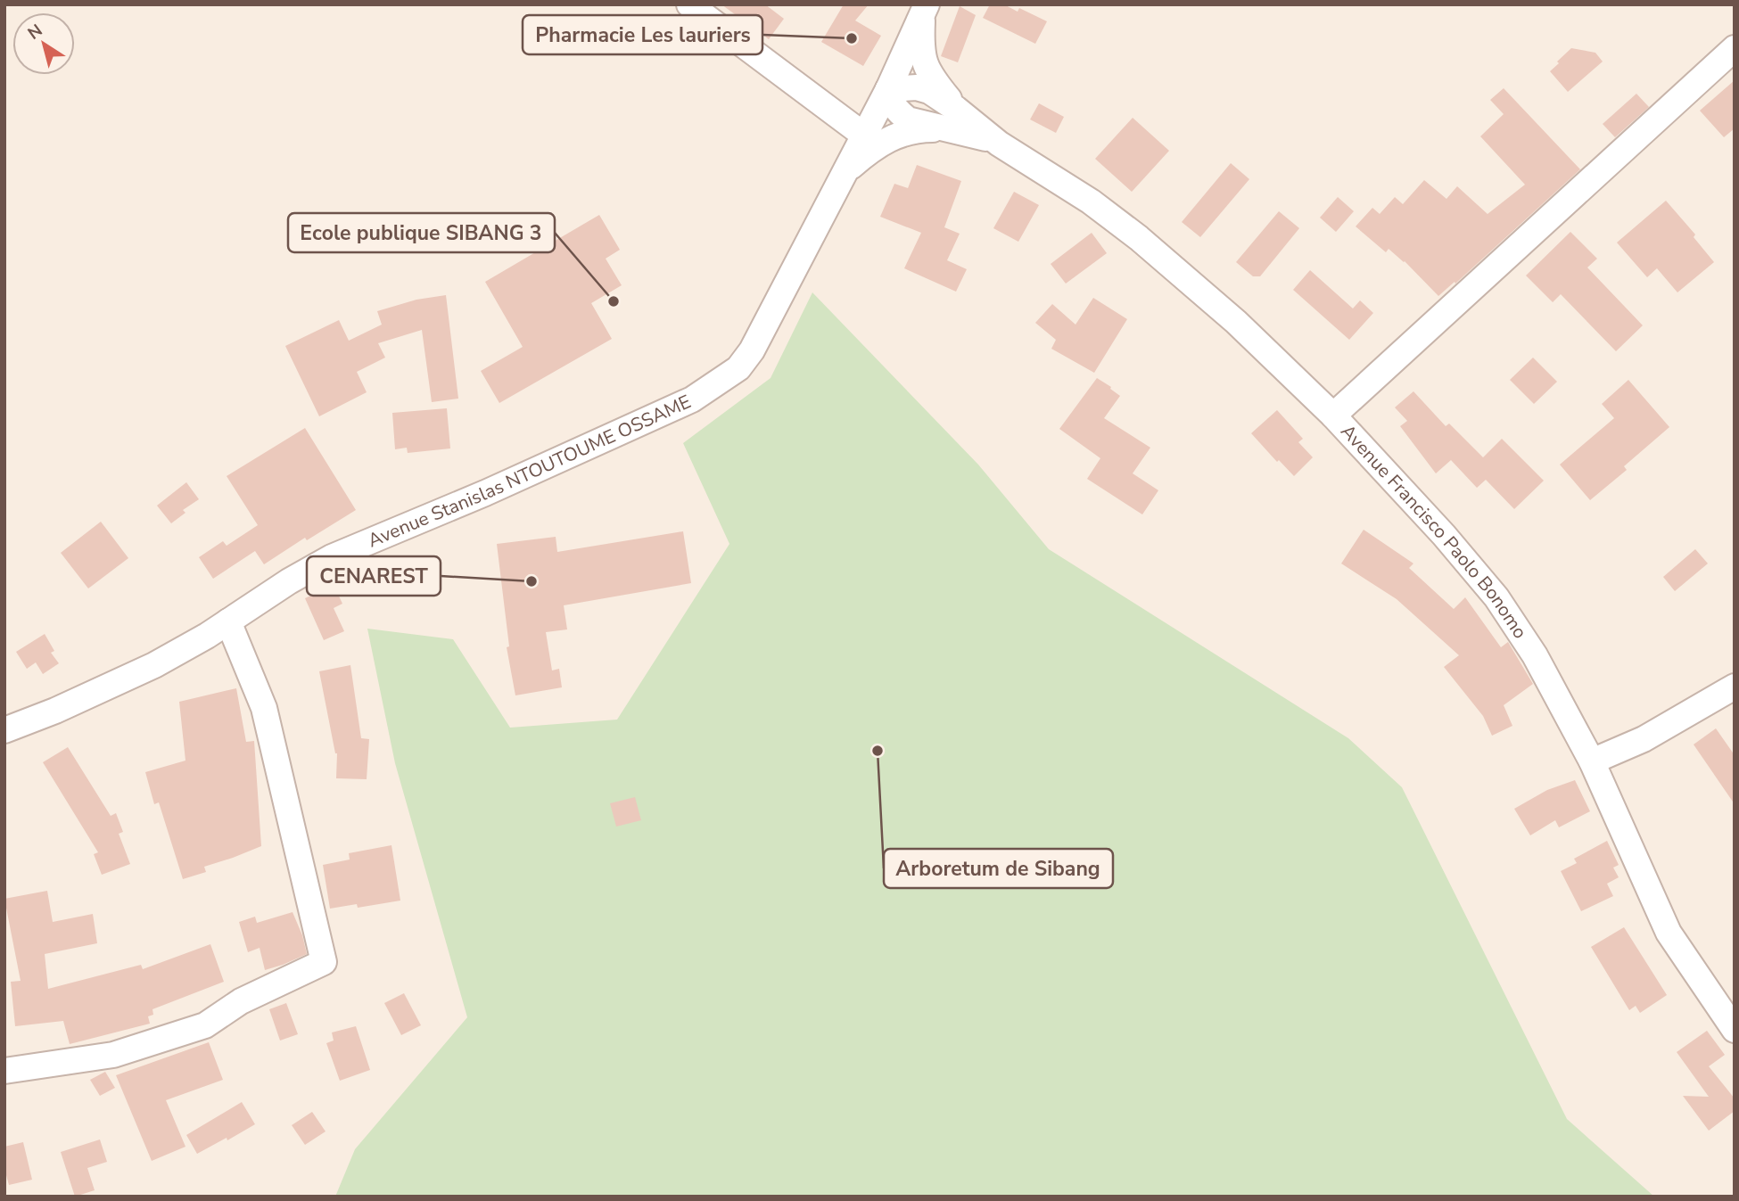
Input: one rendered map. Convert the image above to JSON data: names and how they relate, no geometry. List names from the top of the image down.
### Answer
{
  "streets": {
    "street": ["Avenue Stanislas NTOUTOUME OSSAME", "Avenue Francisco Paolo Bonomo"]
  },
  "places": [
    "Pharmacie Les lauriers",
    "Ecole publique SIBANG 3",
    "CENAREST",
    "Arboretum de Sibang"
  ],
  "north": "top left"
}
